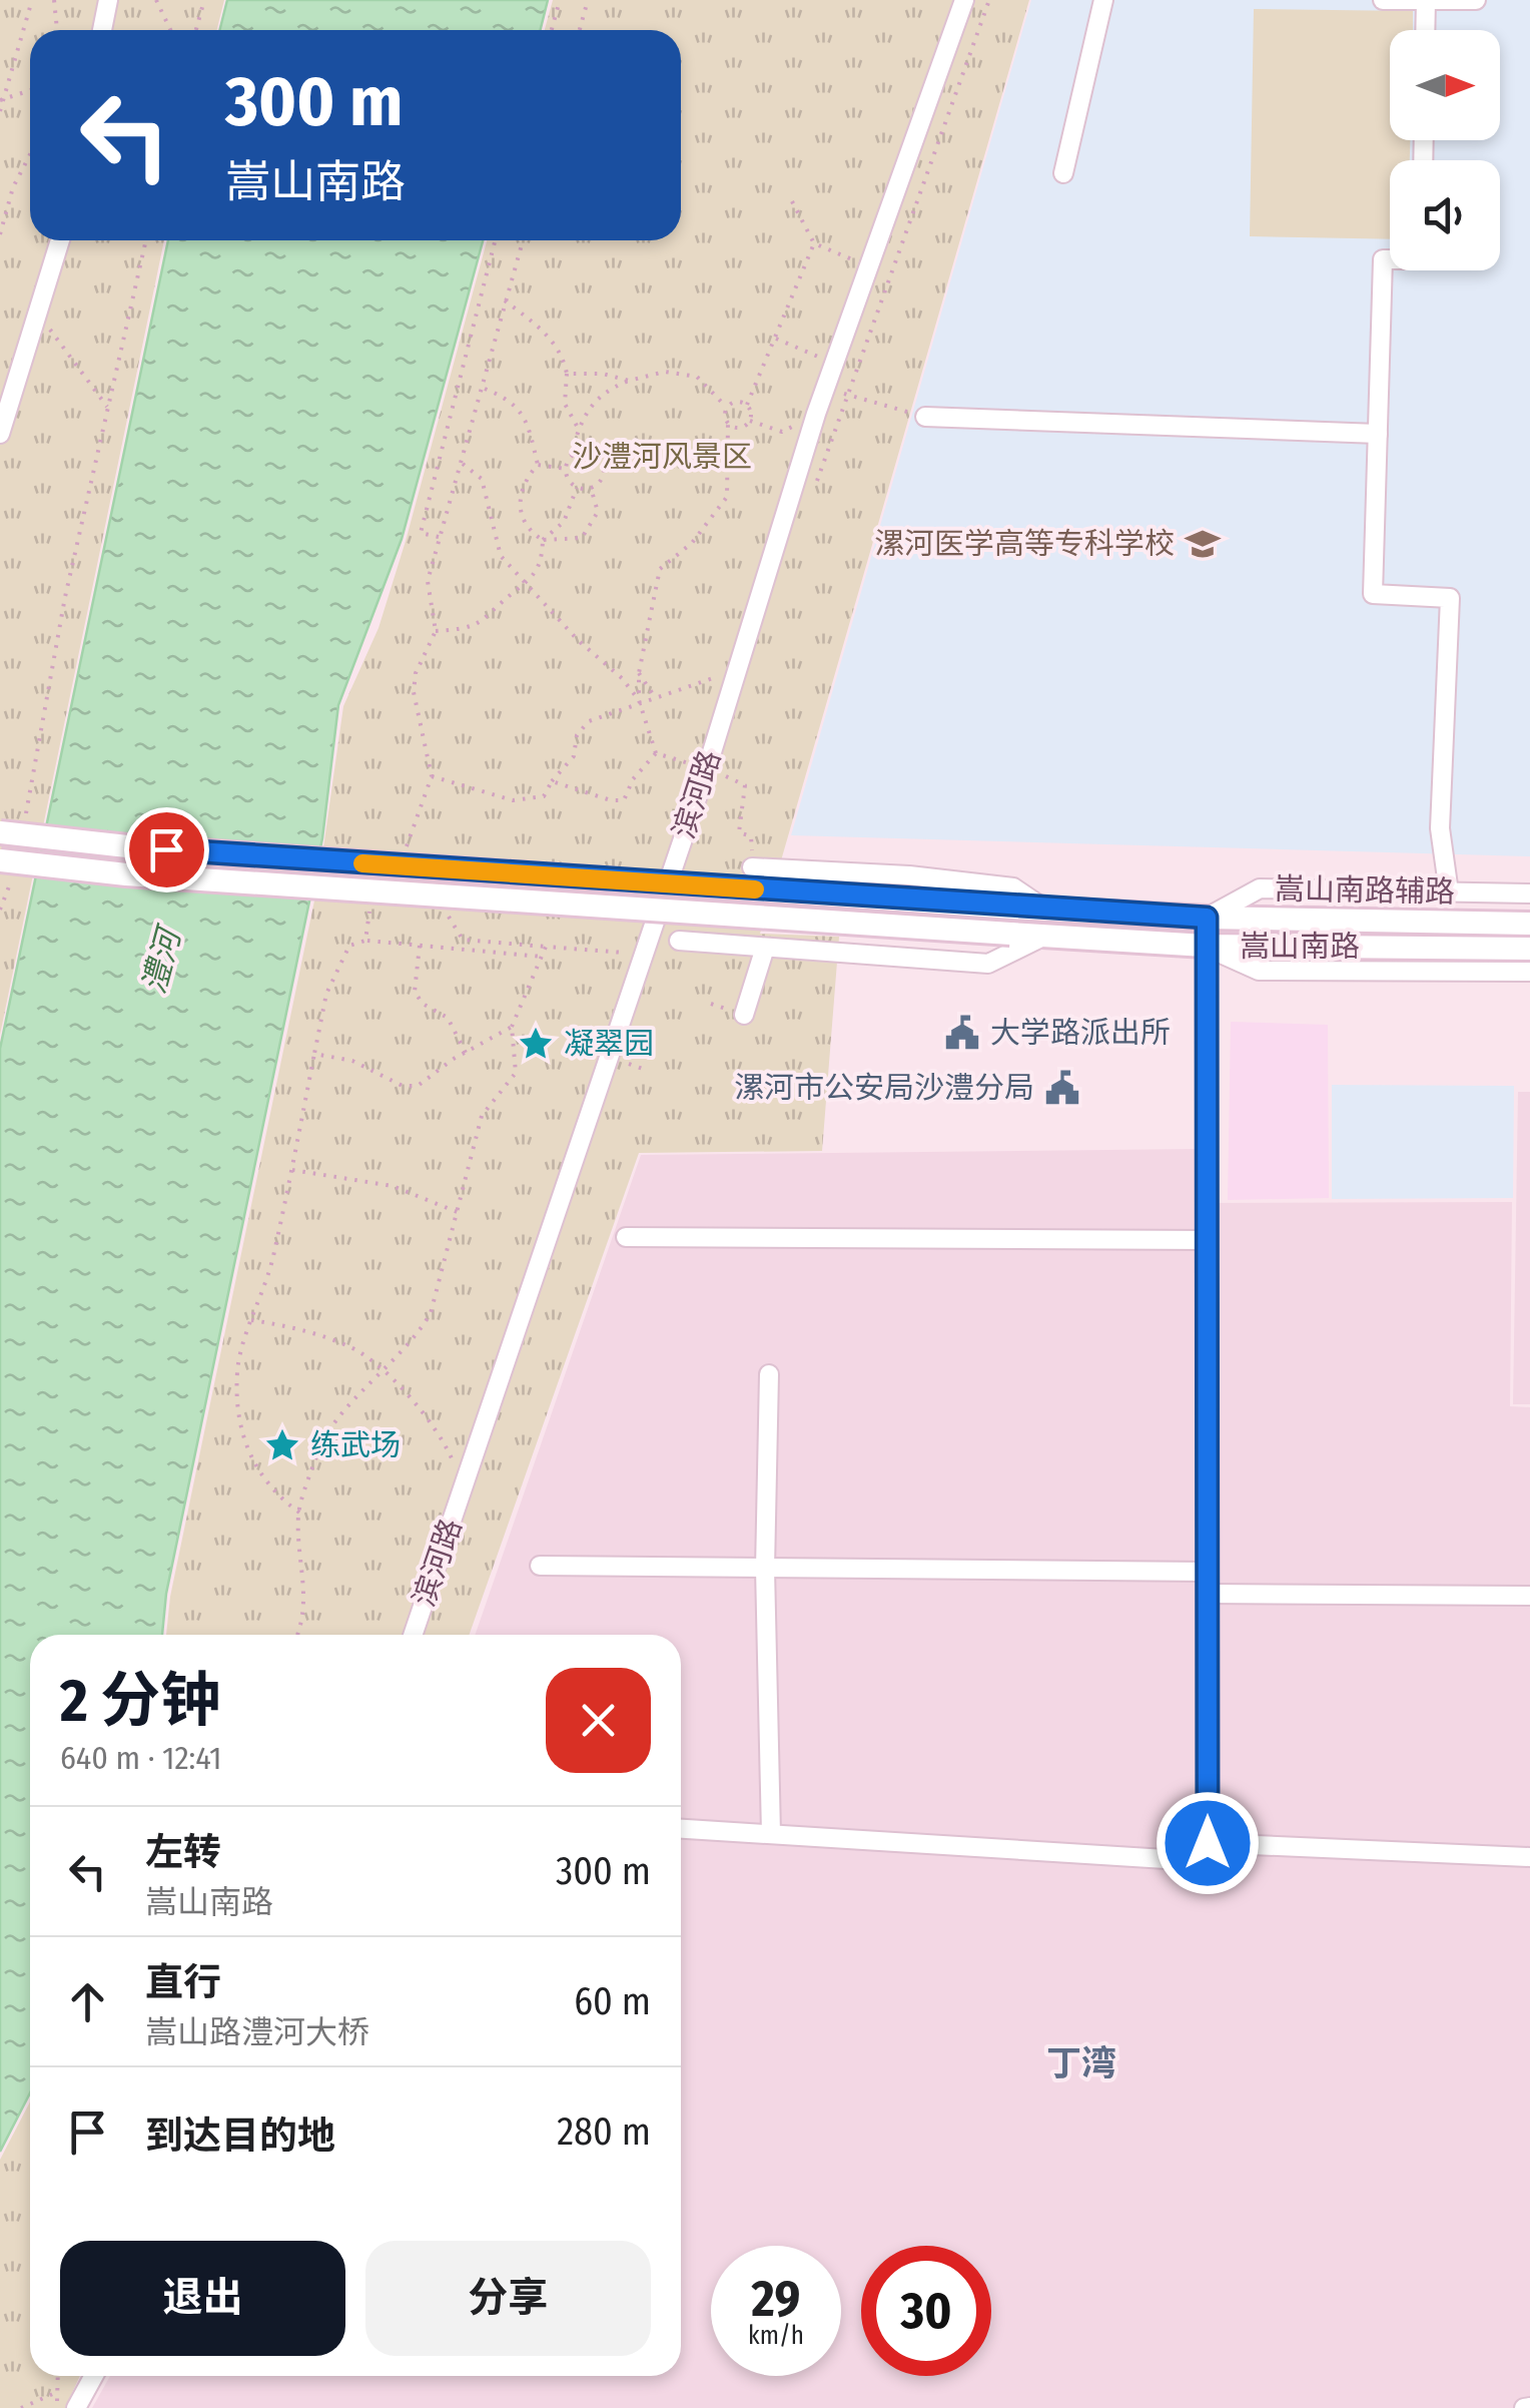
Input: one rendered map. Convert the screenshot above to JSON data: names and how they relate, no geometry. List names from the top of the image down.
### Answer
{
  "streets": {
    "main road": ["嵩山南路"],
    "street": ["滨河路", "嵩山南路辅路"]
  },
  "crossings": [
    ["嵩山南路辅路", "嵩山南路"]
  ],
  "districts": ["丁湾"],
  "water": ["澧河"],
  "parks": ["沙澧河风景区"],
  "places": {
    "school or university": ["漯河医学高等专科学校"],
    "public building": ["大学路派出所", "漯河市公安局沙澧分局"],
    "place": ["凝翠园", "练武场"]
  },
  "north": "right",
  "page": {
    "turn": ["300 m", "嵩山南路"],
    "heading": ["2 分钟", "640 m · 12:41"],
    "list": [
      {
        "name": "左转",
        "note": "嵩山南路",
        "value": "300 m"
      },
      {
        "name": "直行",
        "note": "嵩山路澧河大桥",
        "value": "60 m"
      },
      {
        "name": "到达目的地",
        "value": "280 m"
      }
    ],
    "buttons": ["退出", "分享"],
    "speed": "29 km/h",
    "limit": "30"
  }
}
